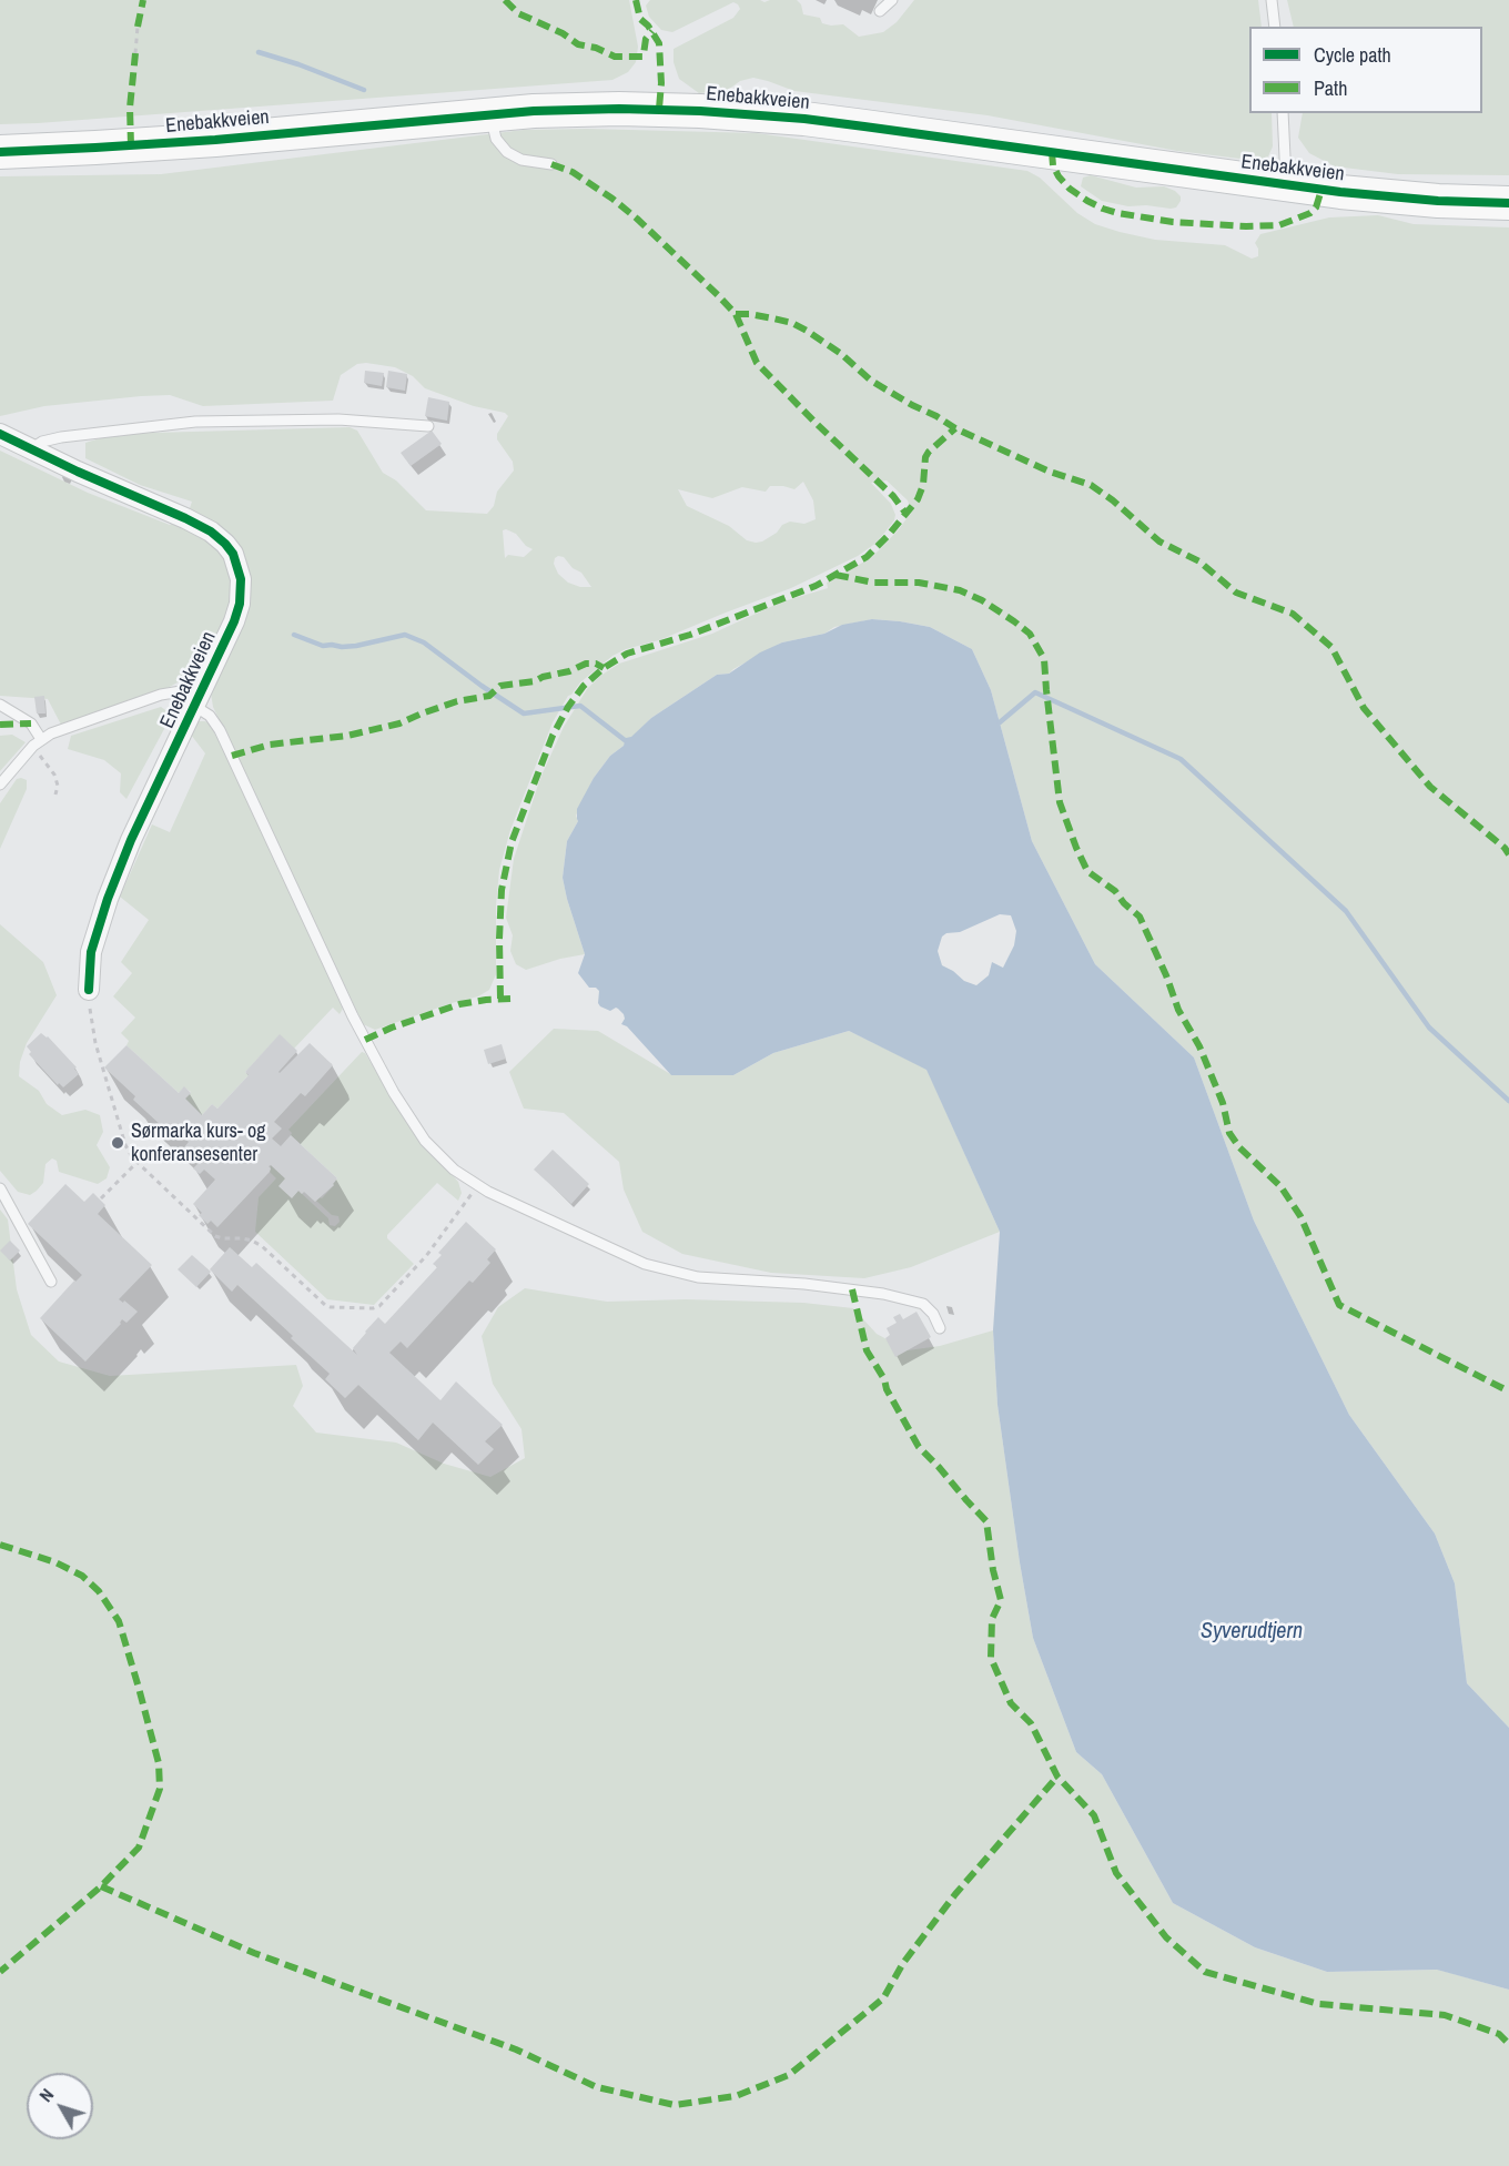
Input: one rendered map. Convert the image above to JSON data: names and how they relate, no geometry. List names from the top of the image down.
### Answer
{
  "streets": {
    "main road": ["Enebakkveien"]
  },
  "water": ["Syverudtjern"],
  "places": ["Sørmarka kurs- og konferansesenter"],
  "legend": ["Cycle path", "Path"],
  "north": "top left"
}
